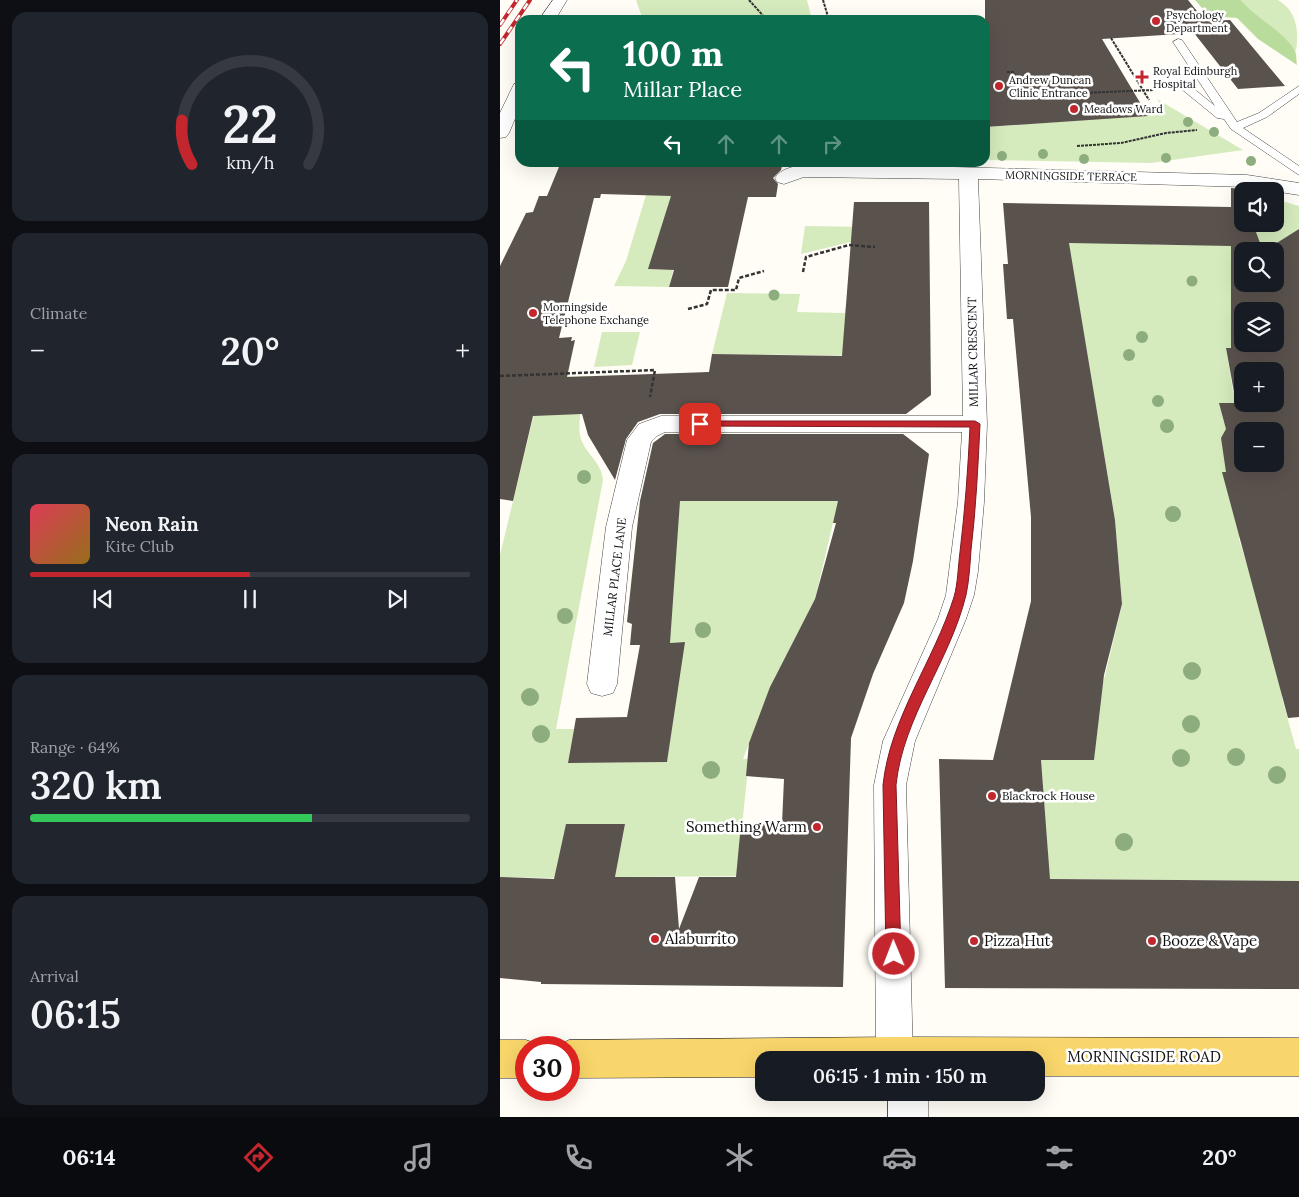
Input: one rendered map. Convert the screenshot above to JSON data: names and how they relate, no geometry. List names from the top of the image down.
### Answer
{
  "streets": {
    "main road": ["MORNINGSIDE ROAD"],
    "street": ["MORNINGSIDE TERRACE", "MILLAR CRESCENT", "MILLAR PLACE LANE"]
  },
  "crossings": [
    ["MORNINGSIDE TERRACE", "MILLAR CRESCENT"]
  ],
  "places": {
    "other": [
      "Psychology Department",
      "Andrew Duncan Clinic Entrance",
      "Meadows Ward",
      "Morningside Telephone Exchange",
      "Blackrock House",
      "Something Warm",
      "Alaburrito",
      "Pizza Hut",
      "Booze & Vape"
    ],
    "health": ["Royal Edinburgh Hospital"]
  },
  "page": {
    "turn": ["100 m", "Millar Place"],
    "map_buttons": ["+", "−"],
    "tile": [
      "Climate",
      ["Range · 64%", "320 km"],
      ["Arrival", "06:15"]
    ],
    "heat": ["−", "20°", "+"],
    "song": ["Neon Rain", "Kite Club"],
    "limit": "30",
    "trip": "06:15 · 1 min · 150 m",
    "tabs": ["06:14", "20°"],
    "gauge": ["22", "km/h"]
  }
}
